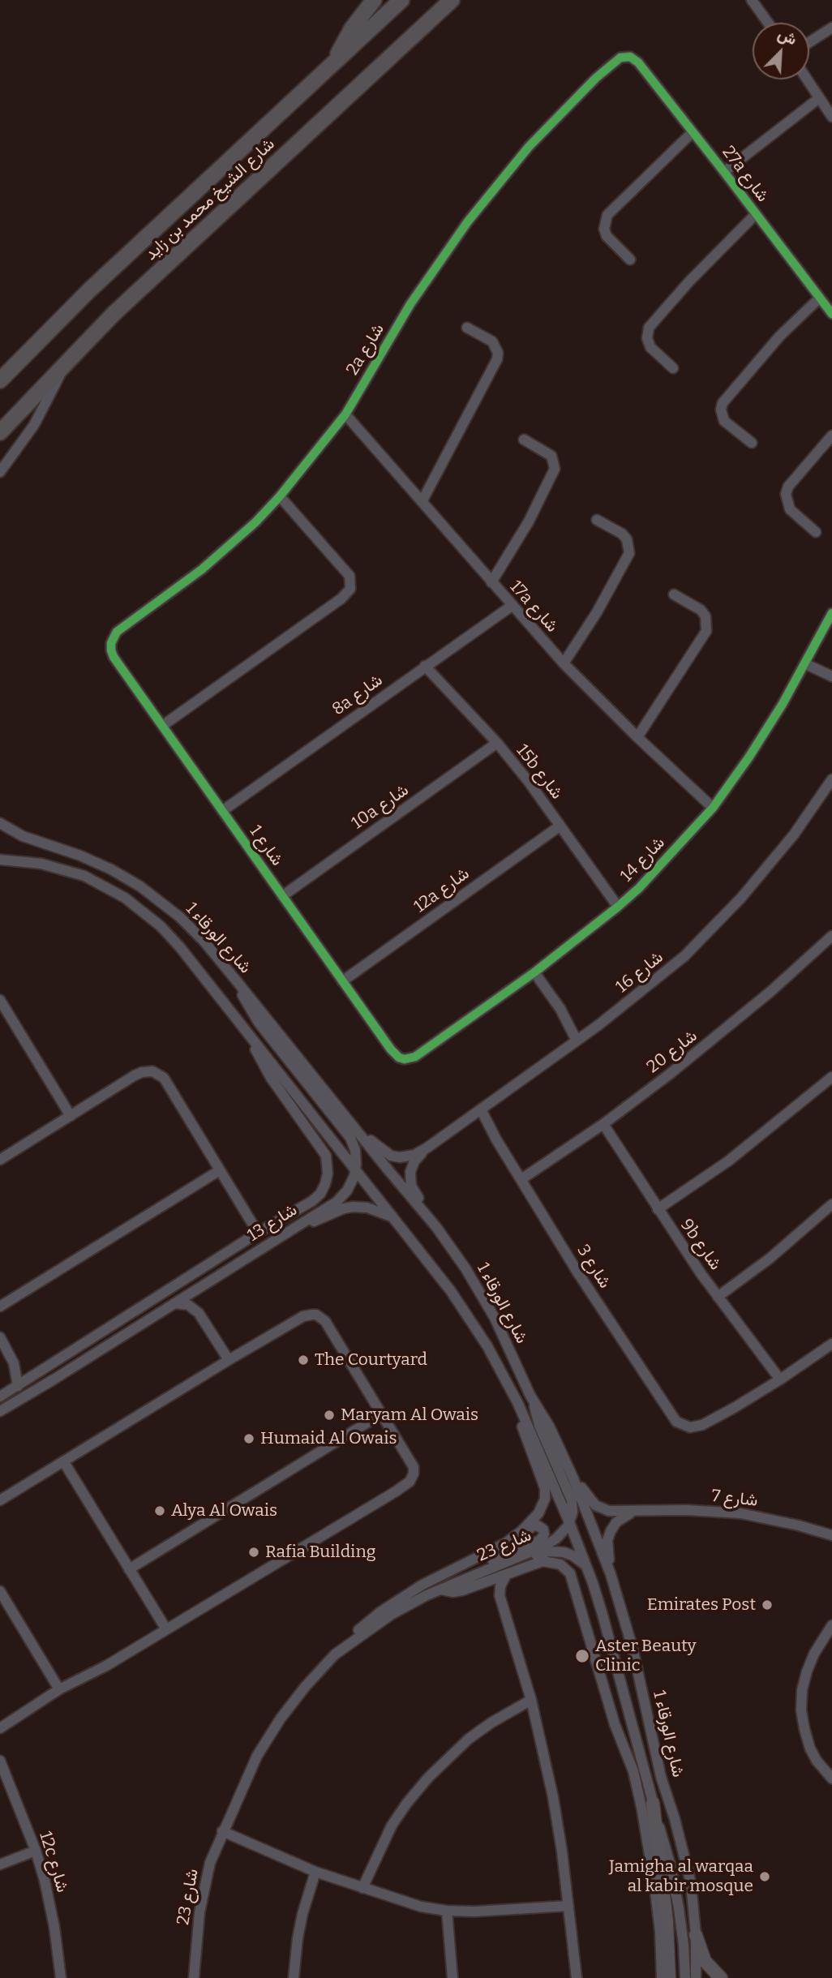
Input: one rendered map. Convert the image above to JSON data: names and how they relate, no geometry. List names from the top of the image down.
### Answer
{
  "streets": {
    "highway": ["شارع الشيخ محمد بن زايد"],
    "street": [
      "27a شارع",
      "2a شارع",
      "17a شارع",
      "8a شارع",
      "15b شارع",
      "10a شارع",
      "شارع 1",
      "شارع 14",
      "12a شارع",
      "شارع الورقاء 1",
      "شارع 16",
      "شارع 20",
      "شارع 13",
      "9b شارع",
      "شارع 3",
      "شارع 7",
      "شارع 23",
      "12c شارع"
    ]
  },
  "crossings": [
    ["27a شارع", "2a شارع"],
    ["2a شارع", "17a شارع"],
    ["2a شارع", "شارع 1"],
    ["17a شارع", "8a شارع"],
    ["17a شارع", "شارع 14"],
    ["8a شارع", "15b شارع"],
    ["8a شارع", "شارع 1"],
    ["15b شارع", "10a شارع"],
    ["15b شارع", "شارع 14"],
    ["15b شارع", "12a شارع"],
    ["10a شارع", "شارع 1"],
    ["شارع 1", "شارع 14"],
    ["شارع 1", "12a شارع"],
    ["شارع الورقاء 1", "شارع 16"],
    ["شارع الورقاء 1", "شارع 13"],
    ["شارع الورقاء 1", "شارع 7"],
    ["شارع الورقاء 1", "شارع 23"],
    ["شارع 16", "شارع 3"],
    ["شارع 20", "9b شارع"],
    ["شارع 20", "شارع 3"],
    ["9b شارع", "شارع 3"]
  ],
  "places": [
    "The Courtyard",
    "Maryam Al Owais",
    "Humaid Al Owais",
    "Alya Al Owais",
    "Rafia Building",
    "Emirates Post",
    "Aster Beauty Clinic",
    "Jamigha al warqaa al kabir mosque"
  ],
  "north": "top right"
}
